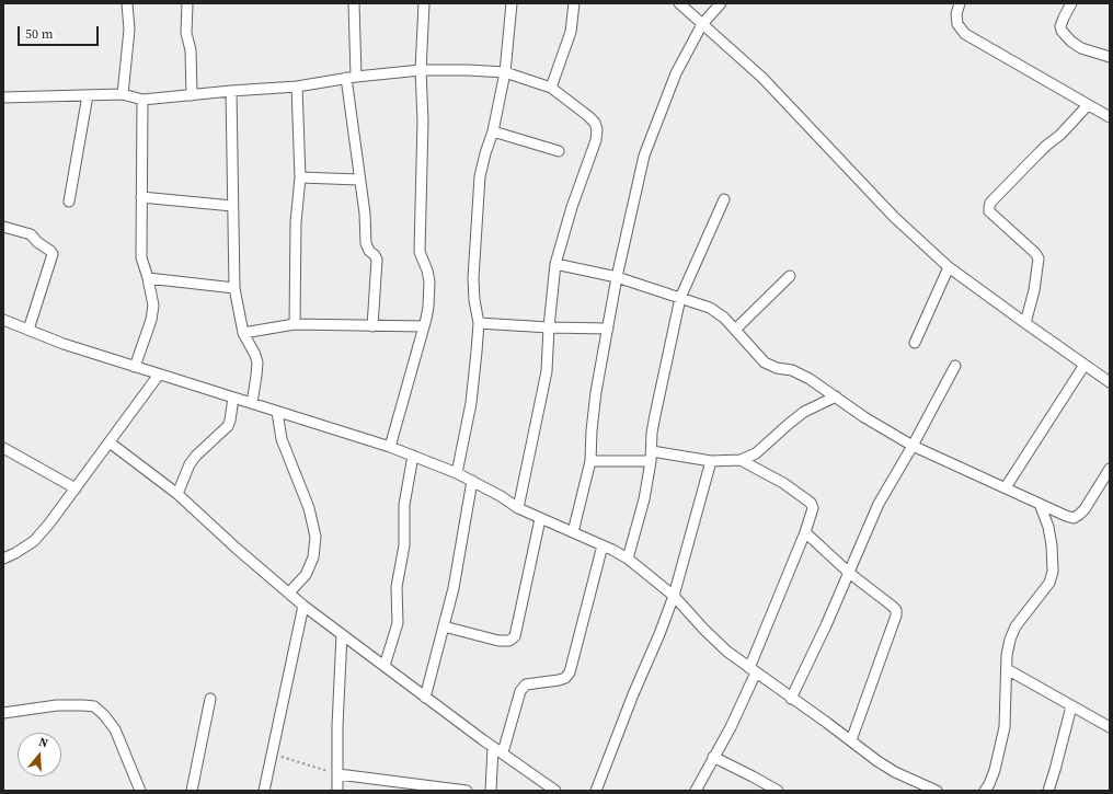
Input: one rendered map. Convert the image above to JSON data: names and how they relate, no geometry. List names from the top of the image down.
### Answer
{
  "scale_bar": "50 m",
  "north": "top"
}
